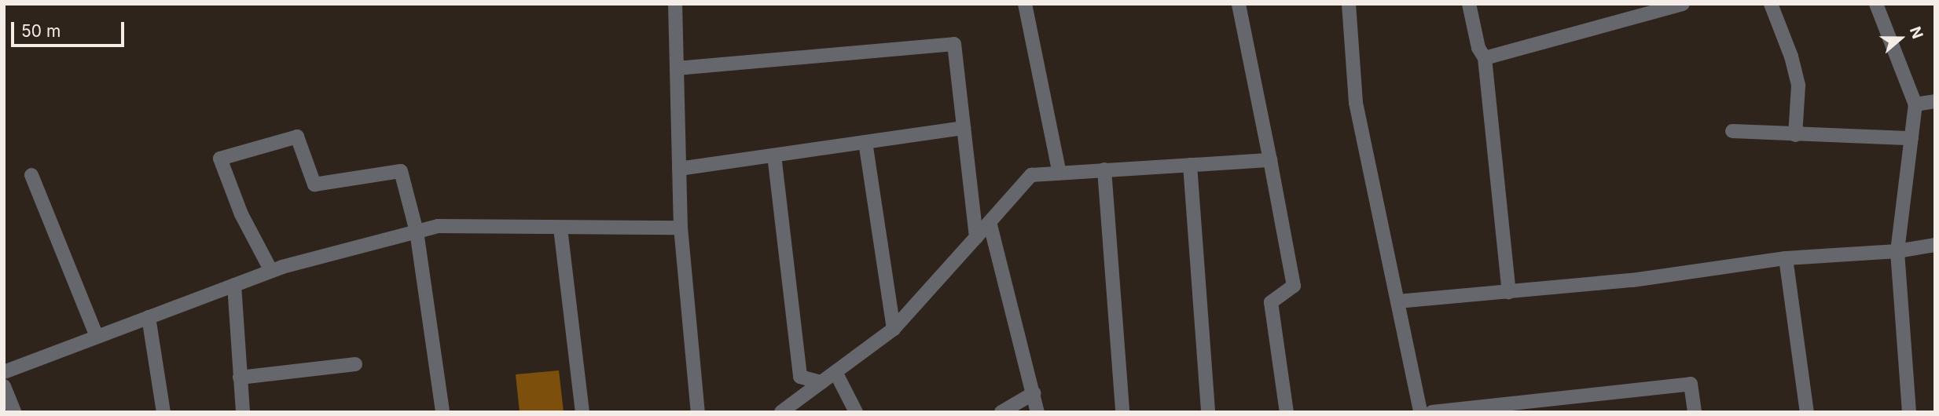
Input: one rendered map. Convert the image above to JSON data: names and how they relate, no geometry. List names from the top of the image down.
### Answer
{
  "scale_bar": "50 m",
  "north": "right"
}
